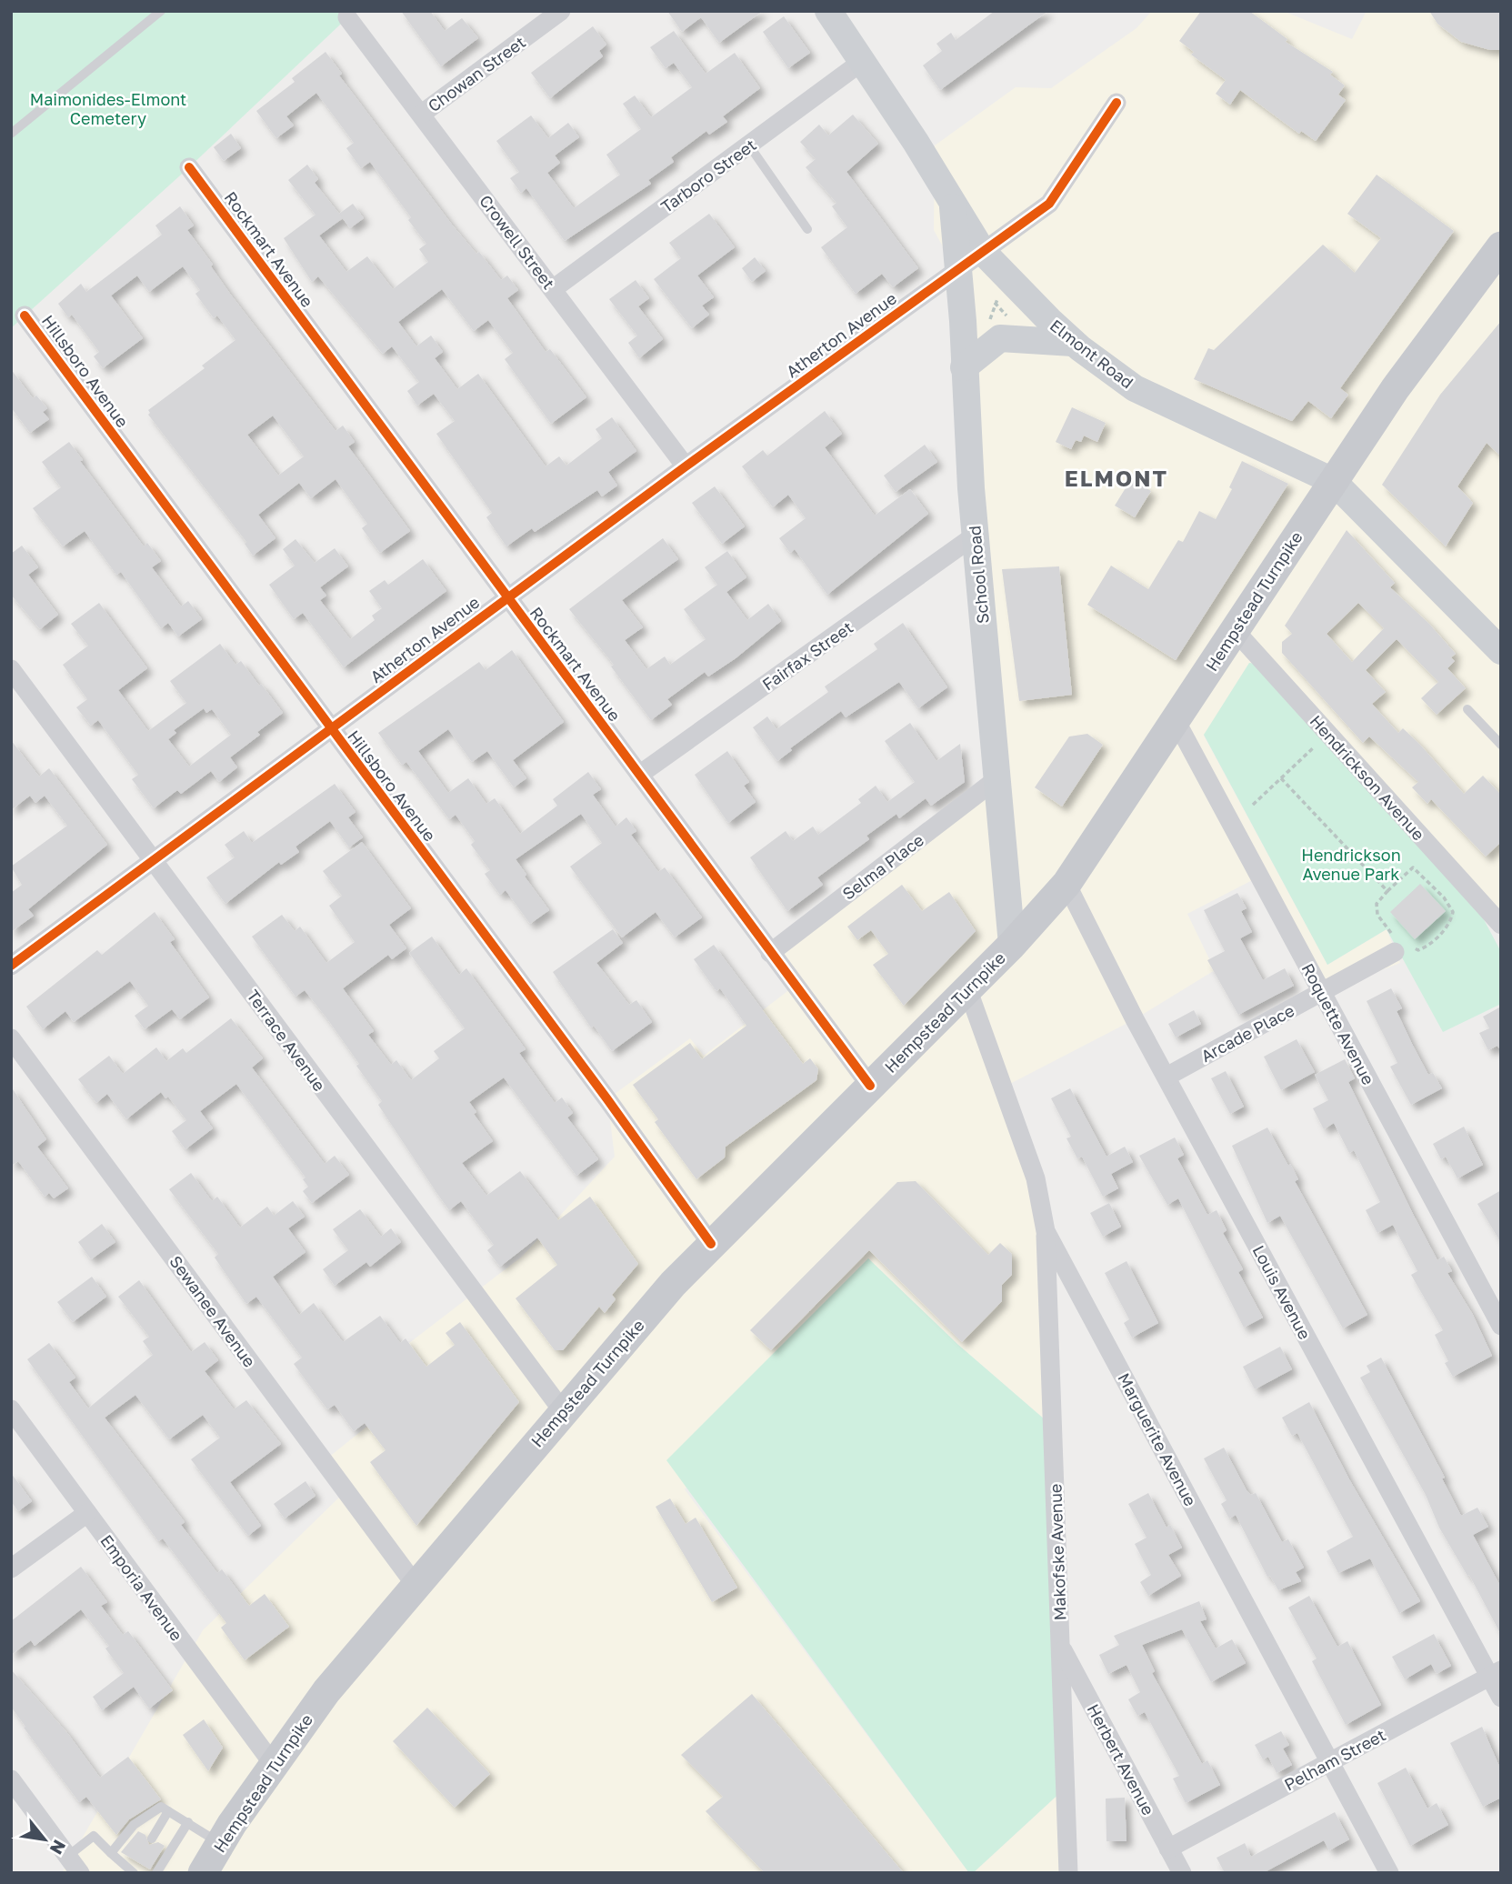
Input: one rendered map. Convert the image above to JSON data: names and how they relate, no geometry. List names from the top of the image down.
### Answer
{
  "streets": {
    "main road": ["Elmont Road", "School Road", "Hempstead Turnpike"],
    "street": [
      "Chowan Street",
      "Tarboro Street",
      "Crowell Street",
      "Rockmart Avenue",
      "Atherton Avenue",
      "Hillsboro Avenue",
      "Fairfax Street",
      "Hendrickson Avenue",
      "Selma Place",
      "Roquette Avenue",
      "Arcade Place",
      "Terrace Avenue",
      "Louis Avenue",
      "Sewanee Avenue",
      "Marguerite Avenue",
      "Makofske Avenue",
      "Emporia Avenue",
      "Herbert Avenue",
      "Pelham Street"
    ]
  },
  "crossings": [
    ["Chowan Street", "Crowell Street"],
    ["Tarboro Street", "Crowell Street"],
    ["Tarboro Street", "Elmont Road"],
    ["Crowell Street", "Atherton Avenue"],
    ["Rockmart Avenue", "Atherton Avenue"],
    ["Rockmart Avenue", "Hempstead Turnpike"],
    ["Rockmart Avenue", "Fairfax Street"],
    ["Rockmart Avenue", "Selma Place"],
    ["Atherton Avenue", "Elmont Road"],
    ["Atherton Avenue", "Hillsboro Avenue"],
    ["Atherton Avenue", "School Road"],
    ["Atherton Avenue", "Terrace Avenue"],
    ["Elmont Road", "School Road"],
    ["Elmont Road", "Hempstead Turnpike"],
    ["Hillsboro Avenue", "Hempstead Turnpike"],
    ["School Road", "Hempstead Turnpike"],
    ["School Road", "Fairfax Street"],
    ["School Road", "Selma Place"],
    ["Hempstead Turnpike", "Hendrickson Avenue"],
    ["Hempstead Turnpike", "Roquette Avenue"],
    ["Hempstead Turnpike", "Terrace Avenue"],
    ["Hempstead Turnpike", "Louis Avenue"],
    ["Hempstead Turnpike", "Sewanee Avenue"],
    ["Hempstead Turnpike", "Marguerite Avenue"],
    ["Hempstead Turnpike", "Emporia Avenue"],
    ["Roquette Avenue", "Arcade Place"],
    ["Arcade Place", "Louis Avenue"],
    ["Louis Avenue", "Pelham Street"],
    ["Marguerite Avenue", "Makofske Avenue"],
    ["Marguerite Avenue", "Pelham Street"],
    ["Makofske Avenue", "Herbert Avenue"],
    ["Herbert Avenue", "Pelham Street"]
  ],
  "districts": ["ELMONT"],
  "parks": ["Maimonides-Elmont Cemetery", "Hendrickson Avenue Park"],
  "north": "bottom right"
}
